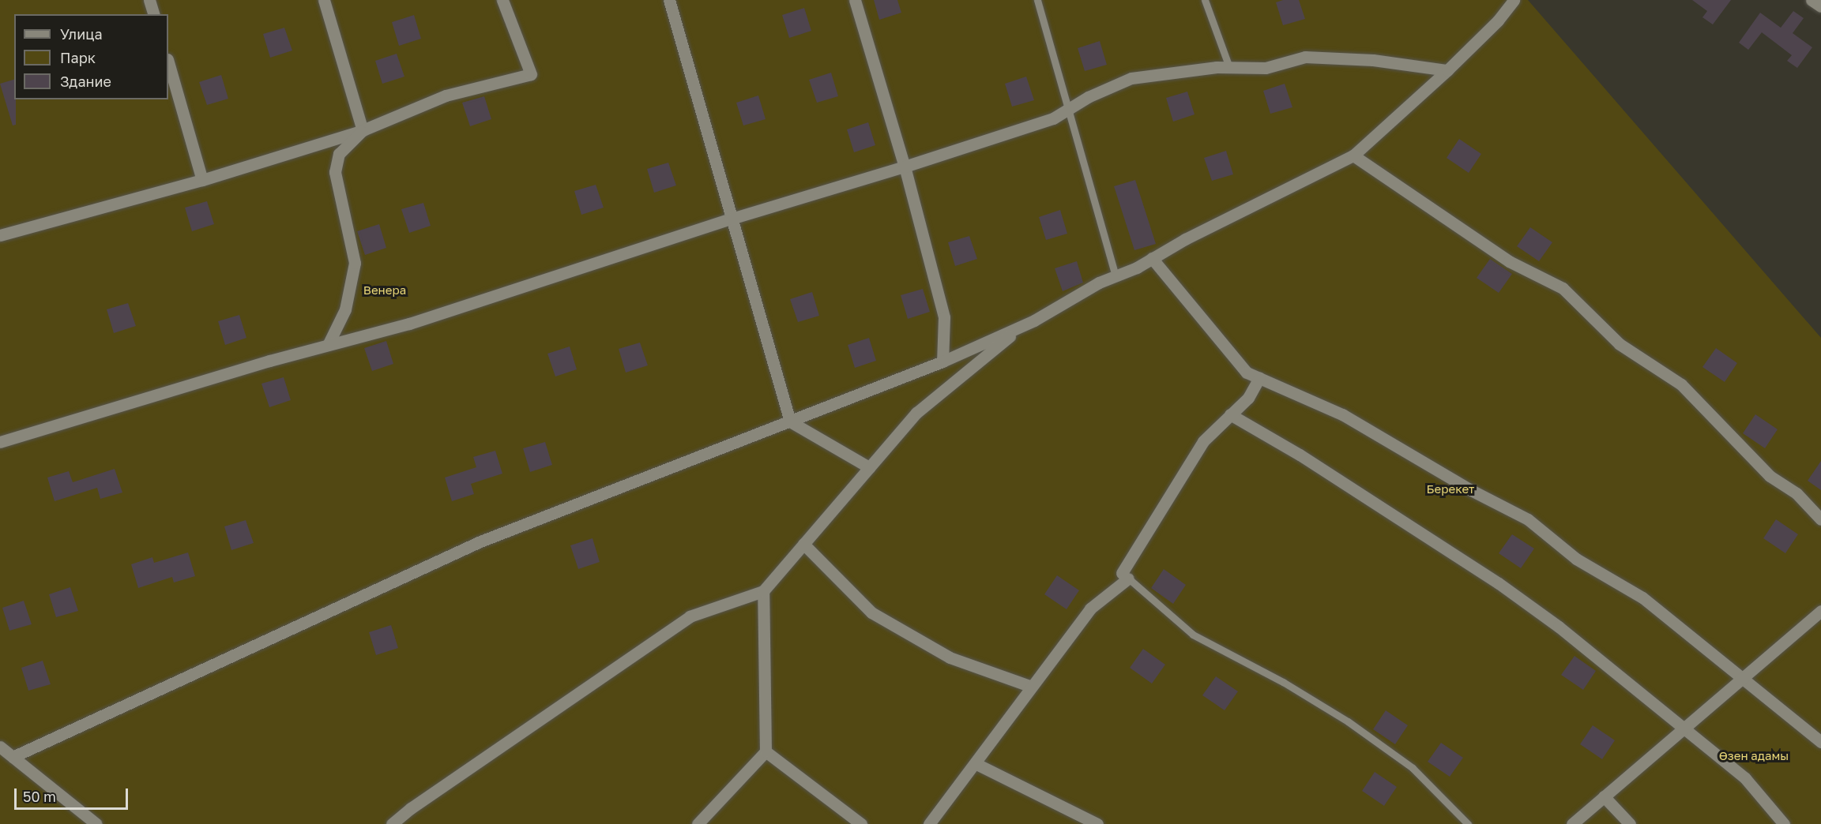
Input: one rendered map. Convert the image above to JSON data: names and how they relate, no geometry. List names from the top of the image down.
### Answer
{
  "parks": ["Венера", "Берекет", "Өзен адамы"],
  "legend": ["Улица", "Парк", "Здание"],
  "scale_bar": "50 m"
}
